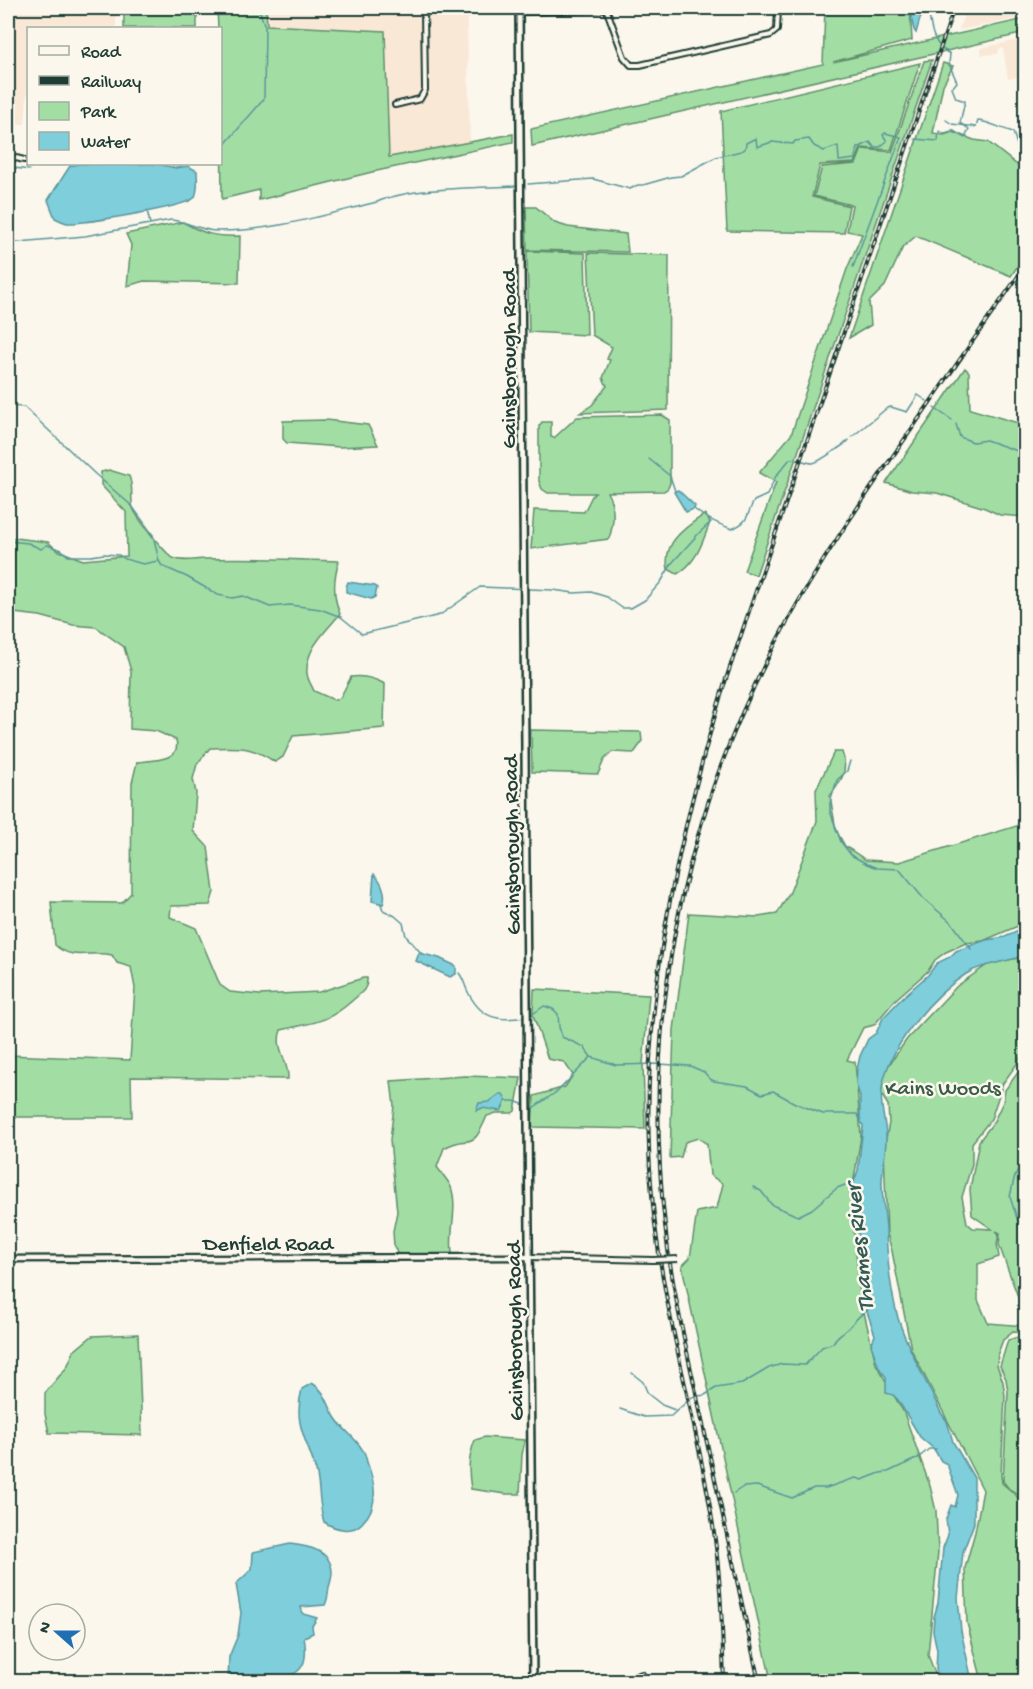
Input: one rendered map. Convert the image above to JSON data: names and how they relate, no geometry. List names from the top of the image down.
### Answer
{
  "streets": {
    "main road": ["Gainsborough Road"],
    "street": ["Denfield Road"]
  },
  "crossings": [
    ["Gainsborough Road", "Denfield Road"]
  ],
  "water": ["Thames River"],
  "parks": ["Kains Woods"],
  "legend": [
    "Road",
    "Railway",
    "Park",
    "Water"
  ],
  "north": "left"
}
